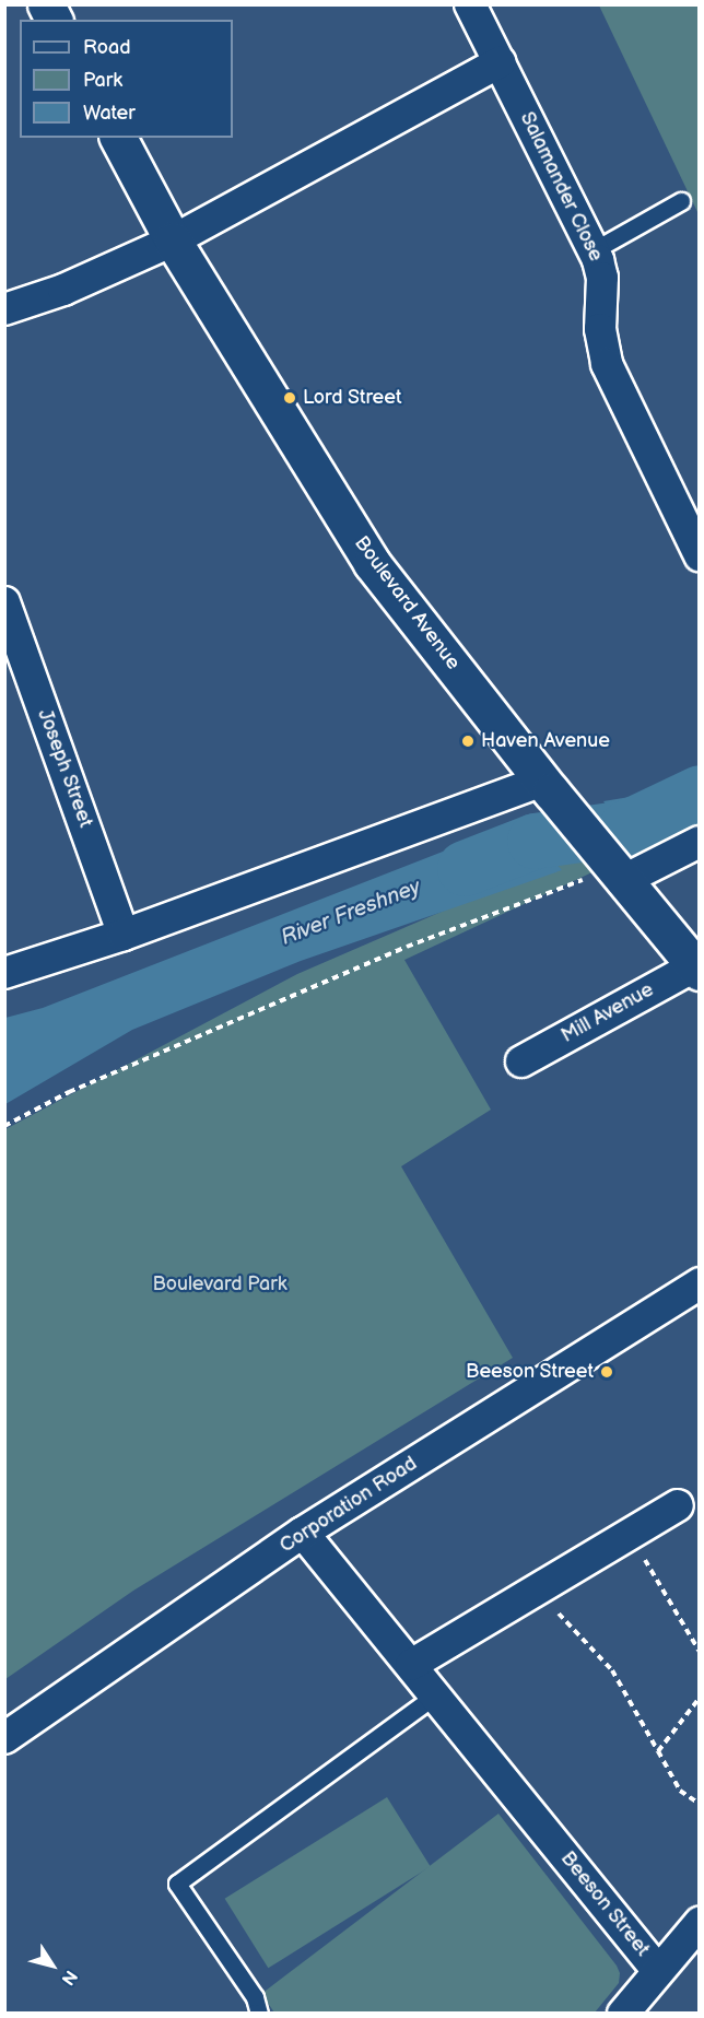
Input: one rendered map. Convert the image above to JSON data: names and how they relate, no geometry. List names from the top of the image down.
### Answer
{
  "streets": {
    "street": [
      "Salamander Close",
      "Boulevard Avenue",
      "Joseph Street",
      "Mill Avenue",
      "Corporation Road",
      "Beeson Street"
    ]
  },
  "crossings": [
    ["Boulevard Avenue", "Mill Avenue"],
    ["Corporation Road", "Beeson Street"]
  ],
  "water": ["River Freshney"],
  "parks": ["Boulevard Park"],
  "places": ["Lord Street", "Haven Avenue", "Beeson Street"],
  "legend": ["Road", "Park", "Water"],
  "north": "bottom right"
}
